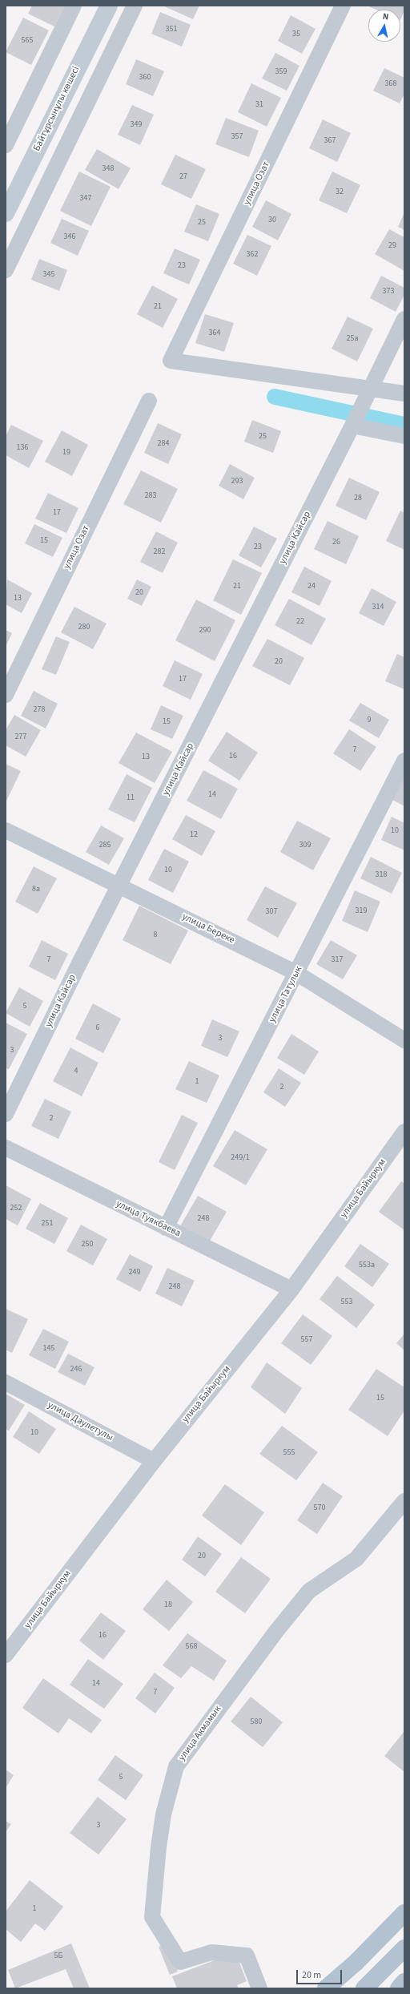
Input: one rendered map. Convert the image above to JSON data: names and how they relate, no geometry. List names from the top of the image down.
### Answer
{
  "streets": {
    "main road": ["Байтұрсынұлы көшесі"],
    "street": [
      "улица Озат",
      "улица Кайсар",
      "улица Береке",
      "улица Татулык",
      "улица Байыркум",
      "улица Туякбаева",
      "улица Даулетулы",
      "улица Акмамык"
    ]
  },
  "crossings": [
    ["улица Озат", "улица Кайсар"],
    ["улица Кайсар", "улица Береке"],
    ["улица Береке", "улица Татулык"],
    ["улица Татулык", "улица Туякбаева"],
    ["улица Байыркум", "улица Туякбаева"],
    ["улица Байыркум", "улица Даулетулы"]
  ],
  "house_numbers": [
    "351",
    "35",
    "565",
    "359",
    "360",
    "368",
    "31",
    "349",
    "357",
    "367",
    "348",
    "27",
    "32",
    "347",
    "30",
    "25",
    "346",
    "29",
    "362",
    "23",
    "345",
    "373",
    "21",
    "364",
    "25а",
    "25",
    "284",
    "136",
    "19",
    "293",
    "283",
    "28",
    "17",
    "15",
    "26",
    "23",
    "282",
    "21",
    "24",
    "20",
    "13",
    "314",
    "22",
    "280",
    "290",
    "20",
    "17",
    "278",
    "9",
    "15",
    "277",
    "7",
    "16",
    "13",
    "14",
    "11",
    "10",
    "12",
    "285",
    "309",
    "10",
    "318",
    "8а",
    "319",
    "307",
    "8",
    "7",
    "317",
    "5",
    "6",
    "3",
    "3",
    "4",
    "1",
    "2",
    "2",
    "249/1",
    "252",
    "248",
    "251",
    "250",
    "553а",
    "249",
    "248",
    "553",
    "557",
    "145",
    "246",
    "15",
    "10",
    "555",
    "570",
    "20",
    "18",
    "16",
    "568",
    "14",
    "7",
    "580",
    "5",
    "3",
    "1",
    "5Б"
  ],
  "scale_bar": "20 m",
  "north": "top"
}
